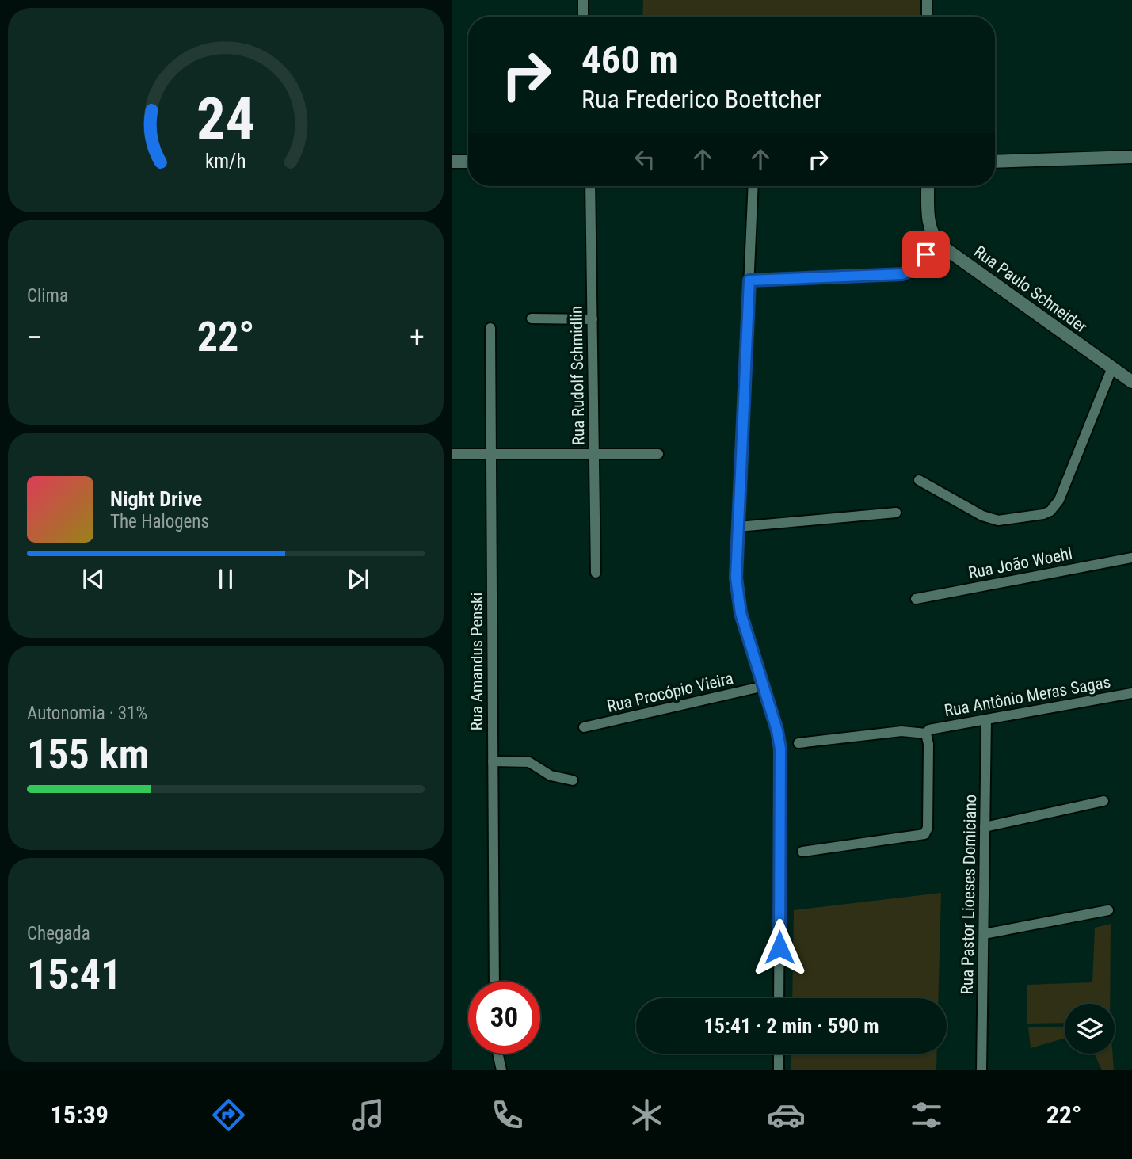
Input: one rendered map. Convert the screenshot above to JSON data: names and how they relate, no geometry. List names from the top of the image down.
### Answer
{
  "streets": {
    "street": [
      "Rua Paulo Schneider",
      "Rua Rudolf Schmidlin",
      "Rua João Woehl",
      "Rua Amandus Penski",
      "Rua Procópio Vieira",
      "Rua Antônio Meras Sagas",
      "Rua Pastor Lioeses Domiciano"
    ]
  },
  "crossings": [
    ["Rua Antônio Meras Sagas", "Rua Pastor Lioeses Domiciano"]
  ],
  "page": {
    "turn": ["460 m", "Rua Frederico Boettcher"],
    "tile": [
      "Clima",
      ["Autonomia · 31%", "155 km"],
      ["Chegada", "15:41"]
    ],
    "heat": ["−", "22°", "+"],
    "song": ["Night Drive", "The Halogens"],
    "limit": "30",
    "trip": "15:41 · 2 min · 590 m",
    "tabs": ["15:39", "22°"],
    "gauge": ["24", "km/h"]
  }
}
